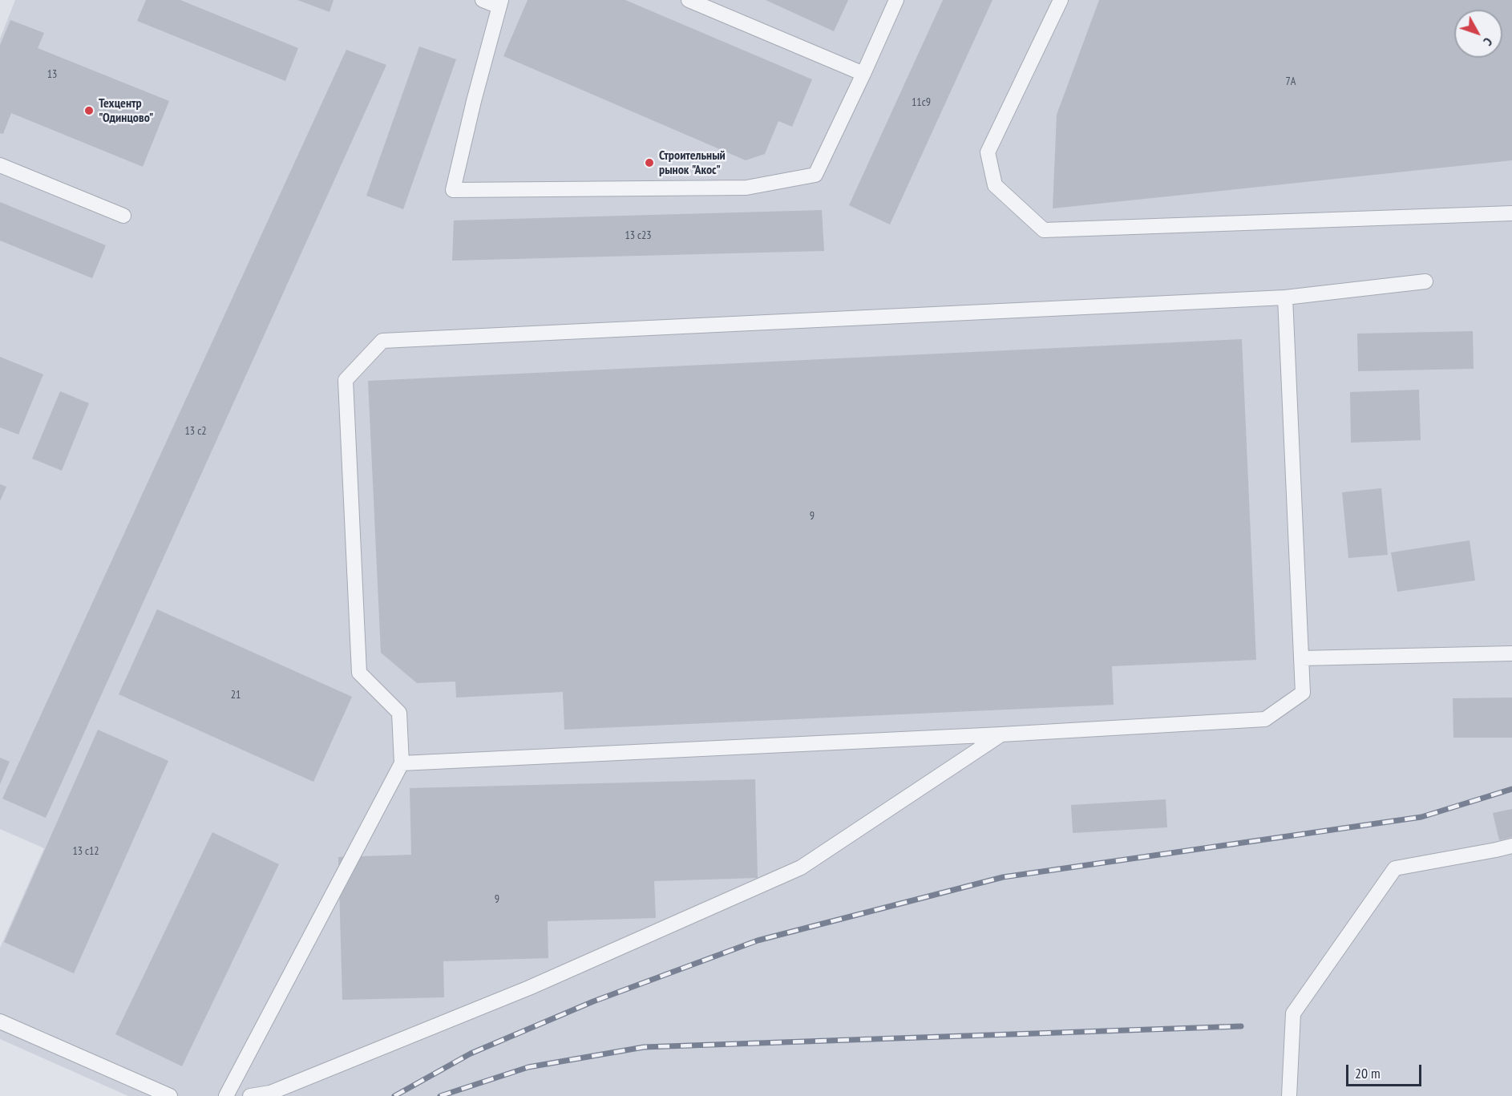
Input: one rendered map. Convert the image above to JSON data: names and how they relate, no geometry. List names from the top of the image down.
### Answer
{
  "places": ["Техцентр \"Одинцово\"", "Строительный рынок \"Акос\""],
  "house_numbers": [
    "13",
    "7А",
    "11с9",
    "13 с23",
    "13 с2",
    "9",
    "21",
    "13 с12",
    "9"
  ],
  "scale_bar": "20 m",
  "north": "bottom right"
}
